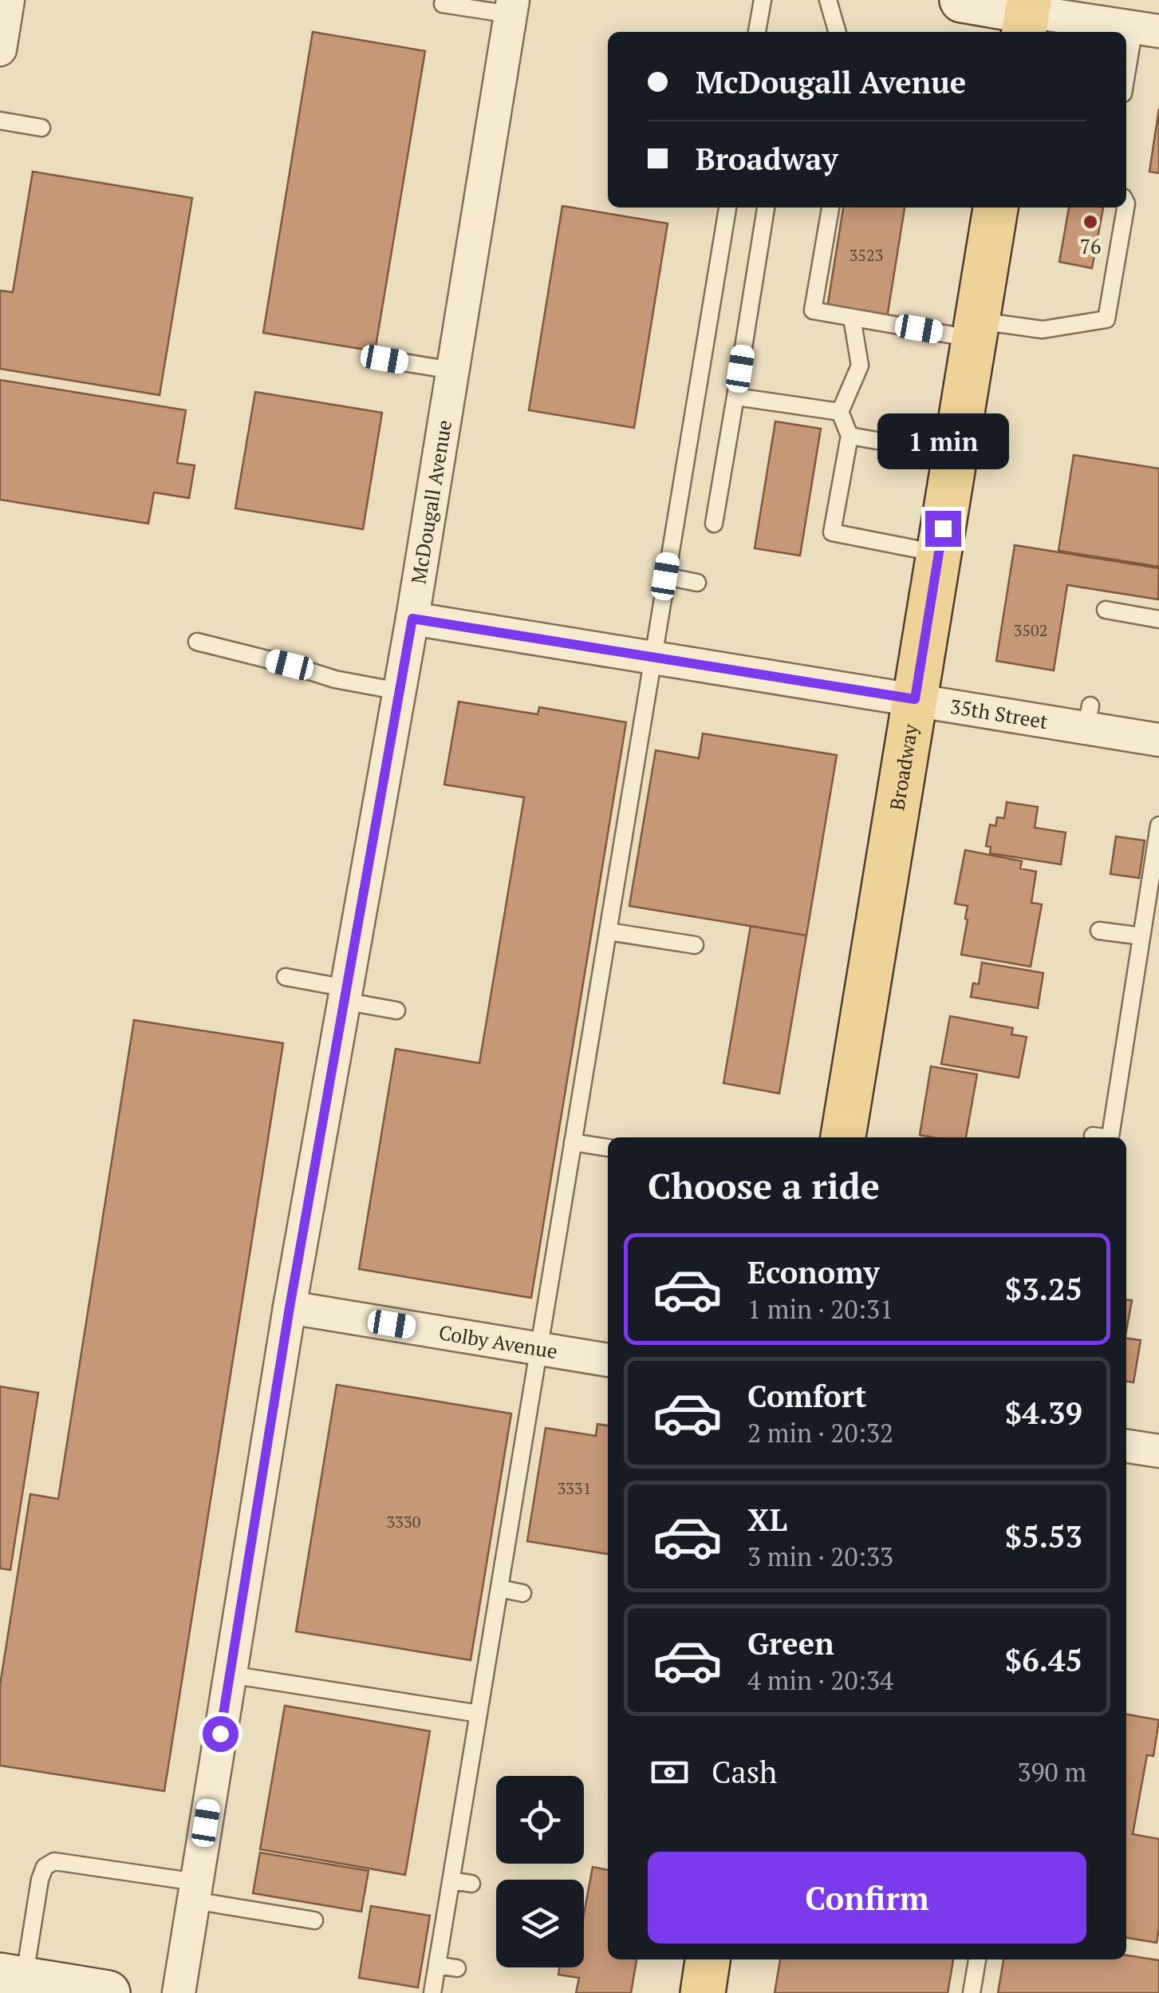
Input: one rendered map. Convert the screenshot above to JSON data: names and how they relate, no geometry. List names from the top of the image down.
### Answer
{
  "streets": {
    "main road": ["Broadway"],
    "street": ["McDougall Avenue", "35th Street", "Colby Avenue"]
  },
  "crossings": [
    ["McDougall Avenue", "35th Street"],
    ["McDougall Avenue", "Colby Avenue"],
    ["35th Street", "Broadway"]
  ],
  "places": ["76"],
  "house_numbers": [
    "3523",
    "3502",
    "3331",
    "3330"
  ],
  "page": {
    "banner": ["McDougall Avenue", "Broadway"],
    "bubble": "1 min",
    "heading": "Choose a ride",
    "list": [
      {
        "name": "Economy",
        "note": "1 min · 20:31",
        "value": "$3.25"
      },
      {
        "name": "Comfort",
        "note": "2 min · 20:32",
        "value": "$4.39"
      },
      {
        "name": "XL",
        "note": "3 min · 20:33",
        "value": "$5.53"
      },
      {
        "name": "Green",
        "note": "4 min · 20:34",
        "value": "$6.45"
      }
    ],
    "pay": ["Cash", "390 m"],
    "buttons": "Confirm"
  }
}
